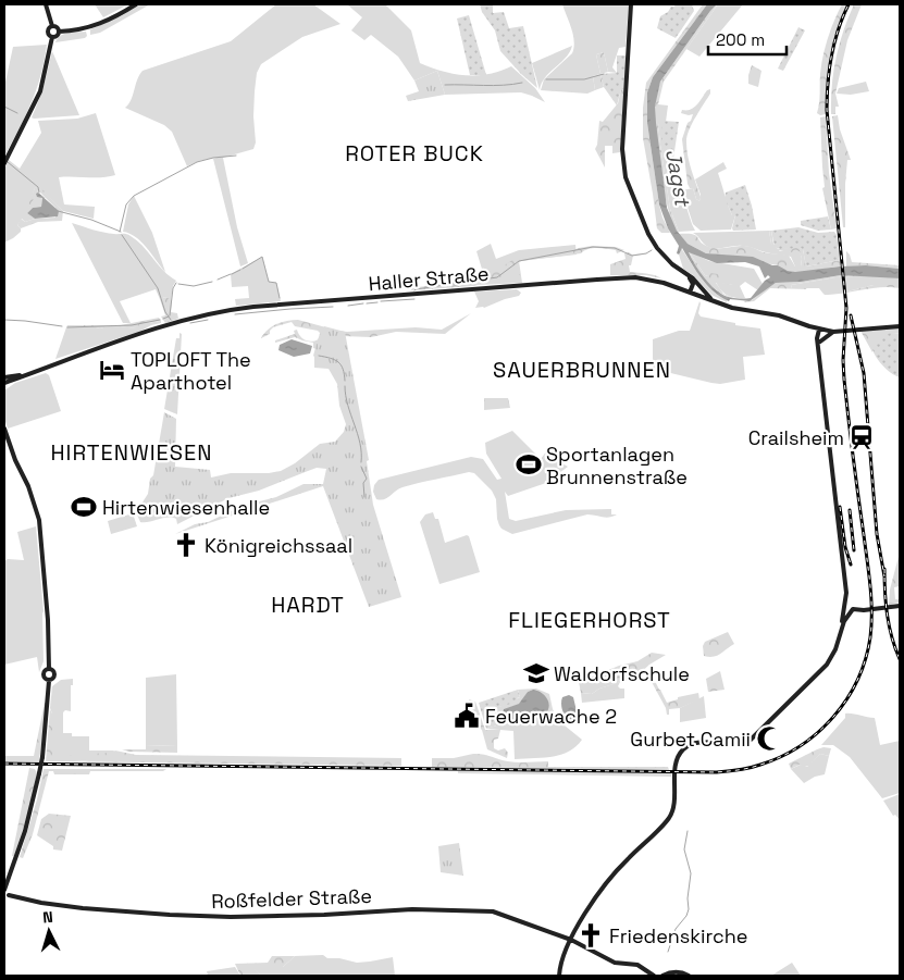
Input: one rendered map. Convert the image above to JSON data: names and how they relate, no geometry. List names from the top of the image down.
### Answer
{
  "streets": {
    "main road": ["Haller Straße", "Roßfelder Straße"]
  },
  "districts": [
    "ROTER BUCK",
    "SAUERBRUNNEN",
    "HIRTENWIESEN",
    "HARDT",
    "FLIEGERHORST"
  ],
  "water": ["Jagst"],
  "places": {
    "hotel": ["TOPLOFT The Aparthotel"],
    "station": ["Crailsheim"],
    "sports": ["Sportanlagen Brunnenstraße", "Hirtenwiesenhalle"],
    "church": ["Königreichssaal", "Friedenskirche"],
    "school or university": ["Waldorfschule"],
    "public building": ["Feuerwache 2"],
    "mosque": ["Gurbet Camii"]
  },
  "scale_bar": "200 m",
  "north": "top"
}
